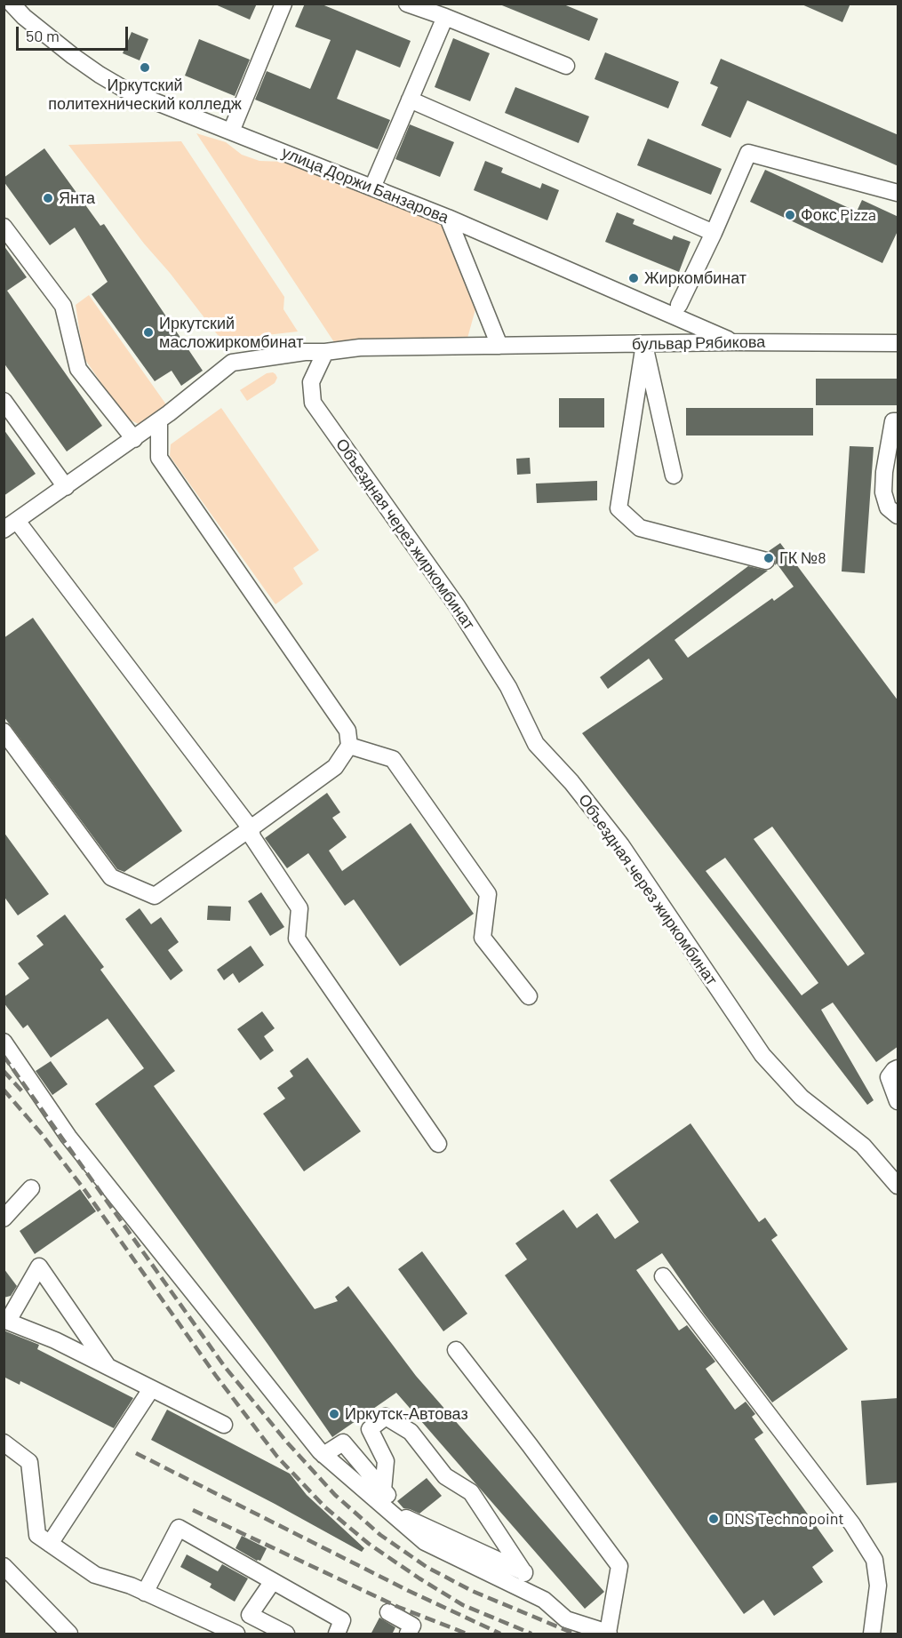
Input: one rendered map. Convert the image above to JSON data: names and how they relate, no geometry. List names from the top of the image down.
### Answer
{
  "streets": {
    "street": ["улица Доржи Банзарова", "бульвар Рябикова", "Объездная через жиркомбинат"]
  },
  "crossings": [
    ["улица Доржи Банзарова", "бульвар Рябикова"],
    ["бульвар Рябикова", "Объездная через жиркомбинат"]
  ],
  "places": [
    "Иркутский политехнический колледж",
    "Янта",
    "Фокс Pizza",
    "Жиркомбинат",
    "Иркутский масложиркомбинат",
    "ГК №8",
    "Иркутск-Автоваз",
    "DNS Technopoint"
  ],
  "scale_bar": "50 m"
}
